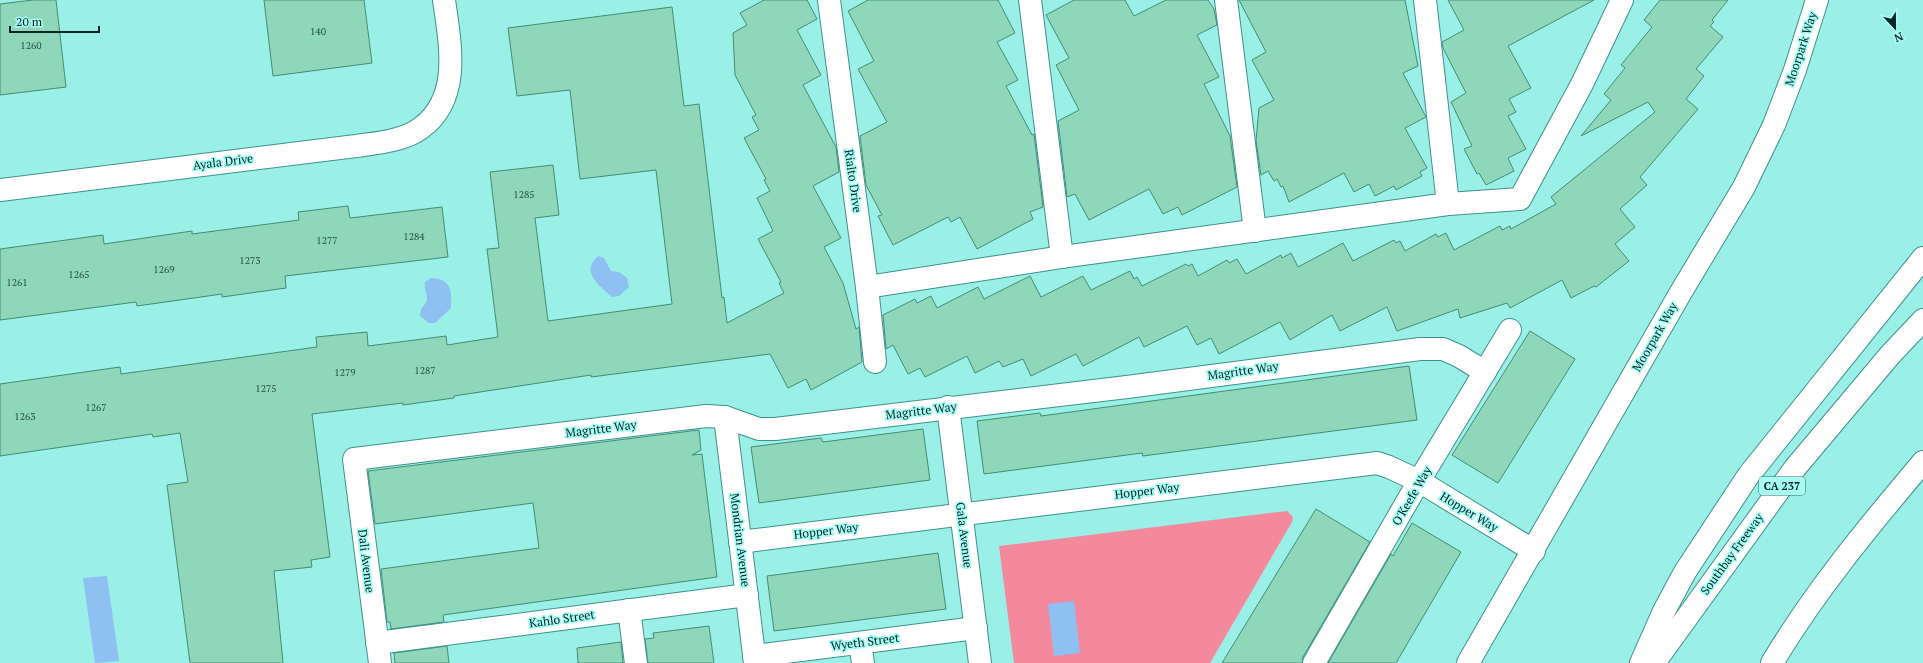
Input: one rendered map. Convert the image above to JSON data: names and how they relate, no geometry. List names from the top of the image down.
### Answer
{
  "streets": {
    "main road": [
      "Moorpark Way",
      "Ayala Drive",
      "Rialto Drive",
      "Magritte Way",
      "CA 237",
      "Hopper Way",
      "O'Keefe Way",
      "Gala Avenue",
      "Mondrian Avenue",
      "Southbay Freeway",
      "Dali Avenue",
      "Kahlo Street",
      "Wyeth Street"
    ]
  },
  "crossings": [
    ["Moorpark Way", "Hopper Way"],
    ["Magritte Way", "O'Keefe Way"],
    ["Magritte Way", "Gala Avenue"],
    ["Magritte Way", "Mondrian Avenue"],
    ["Magritte Way", "Dali Avenue"],
    ["Hopper Way", "O'Keefe Way"],
    ["Hopper Way", "Gala Avenue"],
    ["Hopper Way", "Mondrian Avenue"],
    ["Gala Avenue", "Wyeth Street"],
    ["Mondrian Avenue", "Kahlo Street"],
    ["Mondrian Avenue", "Wyeth Street"],
    ["Dali Avenue", "Kahlo Street"]
  ],
  "house_numbers": [
    "140",
    "1260",
    "1285",
    "1284",
    "1277",
    "1273",
    "1269",
    "1265",
    "1261",
    "1287",
    "1279",
    "1275",
    "1267",
    "1263"
  ],
  "scale_bar": "20 m",
  "north": "bottom"
}
